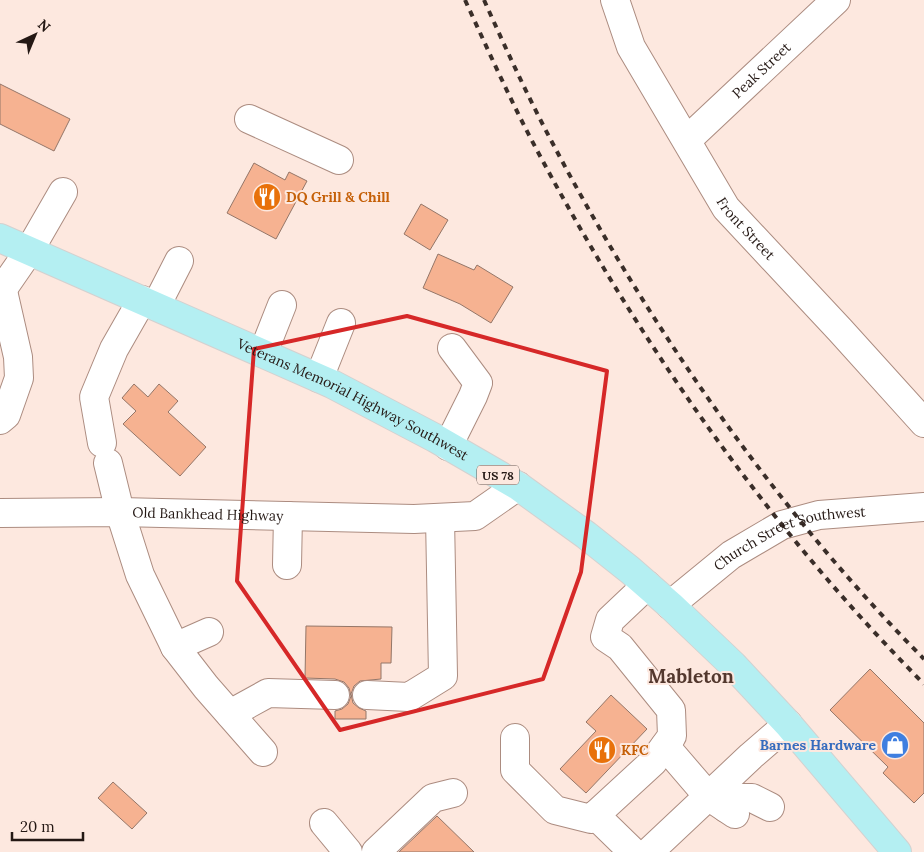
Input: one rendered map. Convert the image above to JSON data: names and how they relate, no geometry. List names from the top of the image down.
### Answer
{
  "streets": {
    "main road": ["Veterans Memorial Highway Southwest", "US 78"],
    "street": [
      "Peak Street",
      "Front Street",
      "Old Bankhead Highway",
      "Church Street Southwest"
    ]
  },
  "crossings": [
    ["Peak Street", "Front Street"],
    ["Veterans Memorial Highway Southwest", "Old Bankhead Highway"],
    ["Veterans Memorial Highway Southwest", "Church Street Southwest"]
  ],
  "districts": ["Mableton"],
  "places": {
    "restaurant": ["DQ Grill & Chill", "KFC"],
    "shop": ["Barnes Hardware"]
  },
  "scale_bar": "20 m",
  "north": "top right"
}
